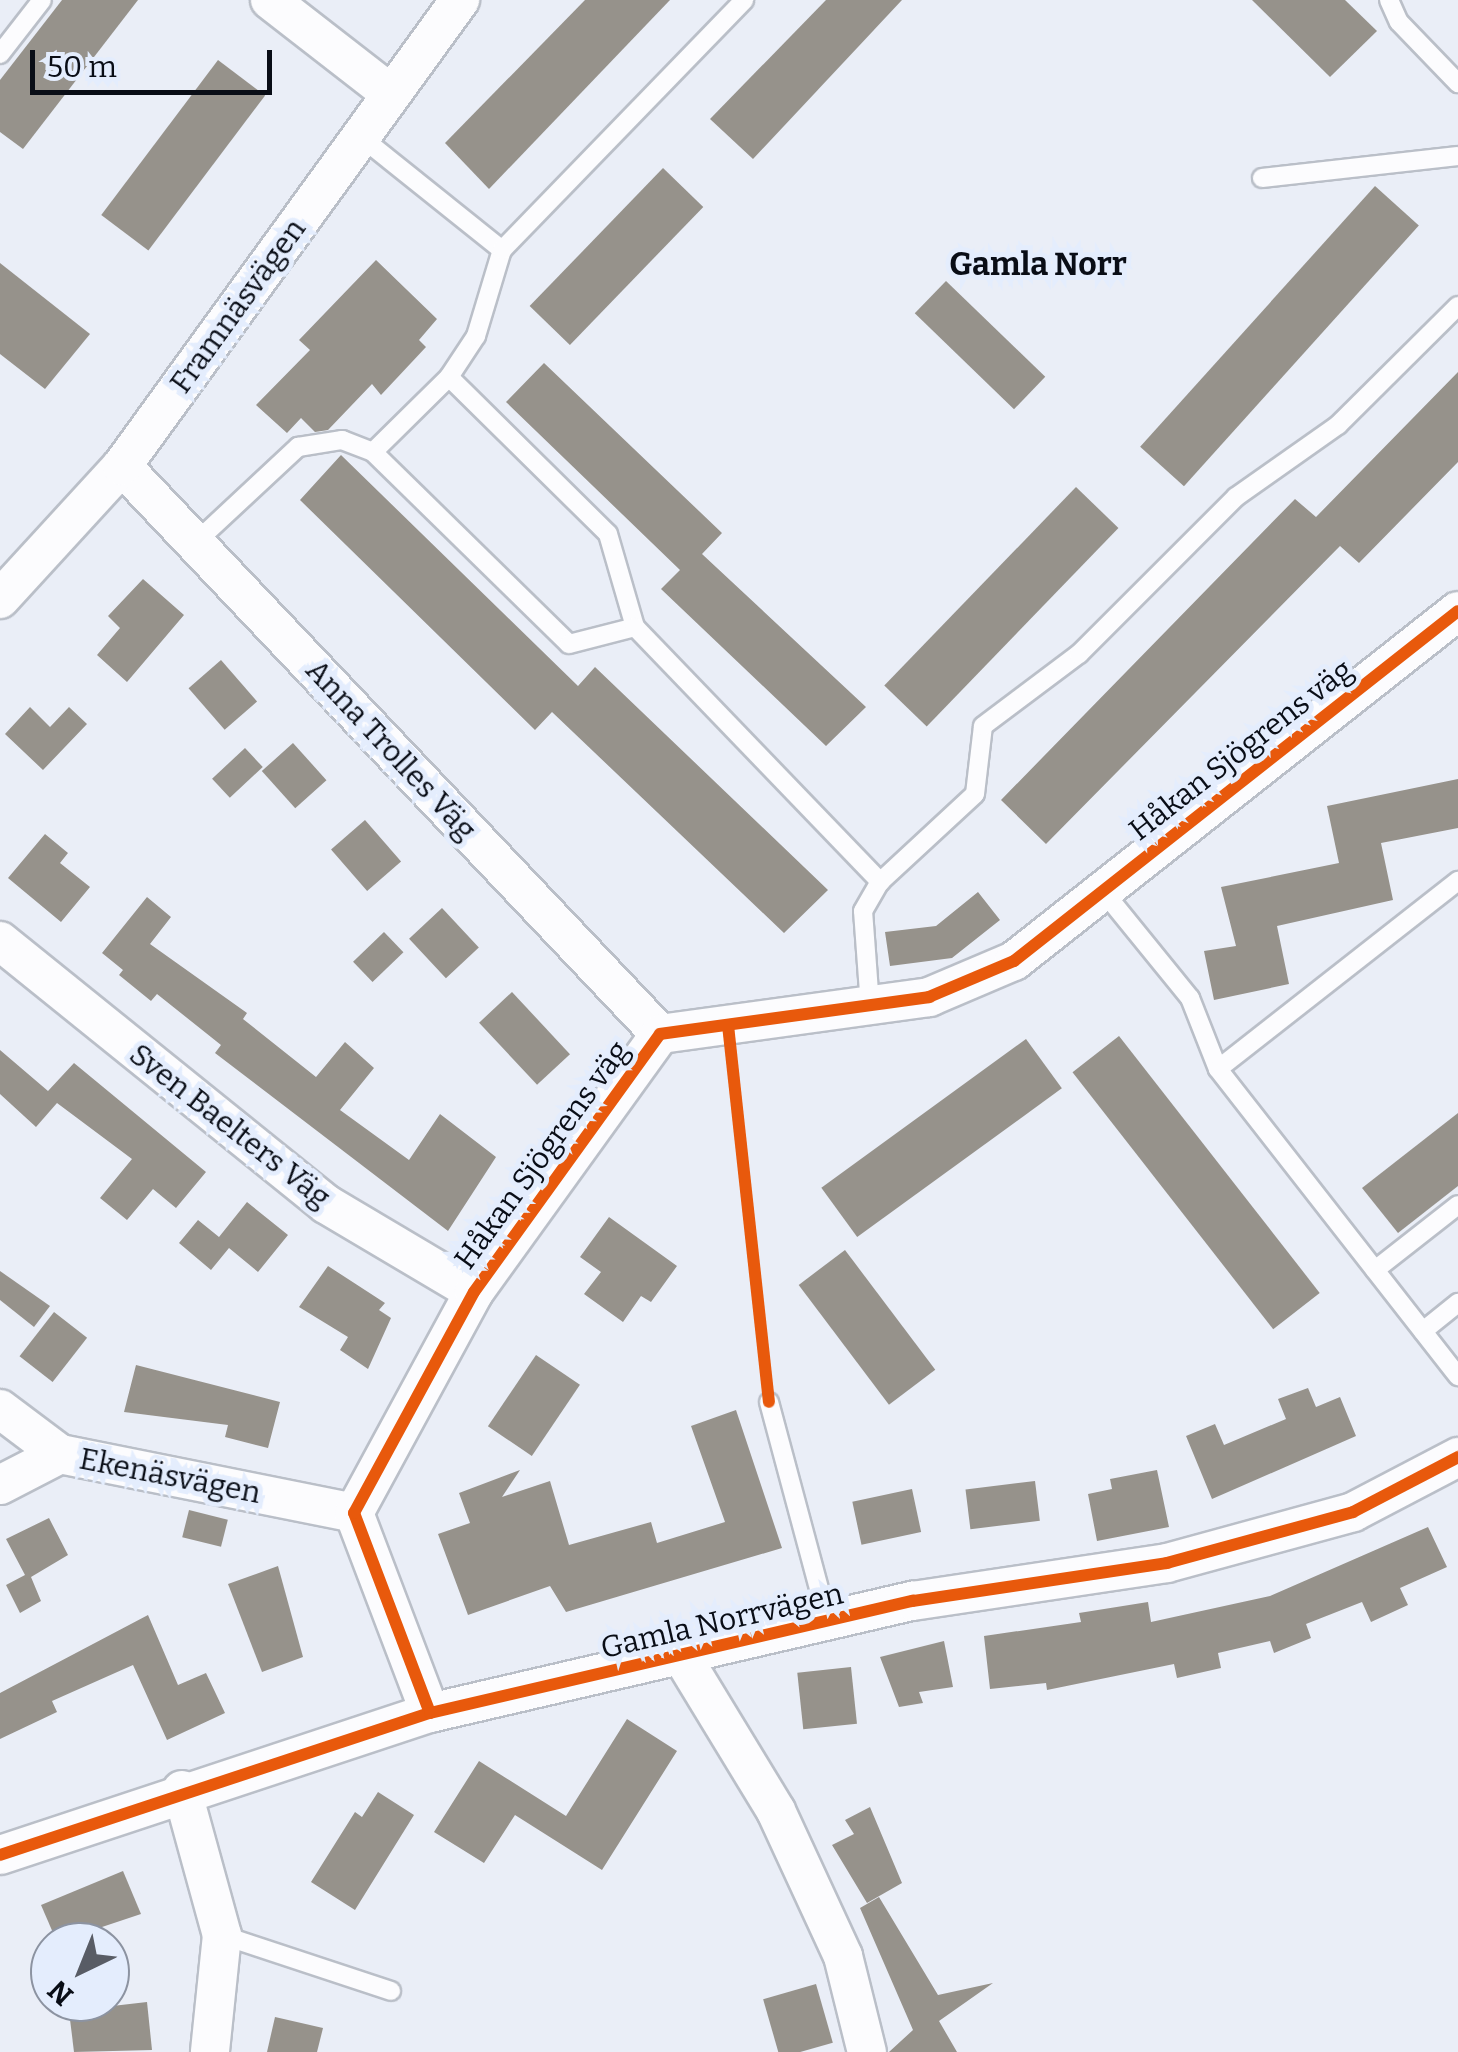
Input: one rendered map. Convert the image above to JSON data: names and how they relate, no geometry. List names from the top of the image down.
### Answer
{
  "streets": {
    "street": [
      "Framnäsvägen",
      "Anna Trolles Väg",
      "Håkan Sjögrens väg",
      "Sven Baelters Väg",
      "Ekenäsvägen",
      "Gamla Norrvägen"
    ]
  },
  "crossings": [
    ["Framnäsvägen", "Anna Trolles Väg"],
    ["Anna Trolles Väg", "Håkan Sjögrens väg"],
    ["Håkan Sjögrens väg", "Sven Baelters Väg"],
    ["Håkan Sjögrens väg", "Ekenäsvägen"]
  ],
  "districts": ["Gamla Norr"],
  "scale_bar": "50 m",
  "north": "bottom left"
}
